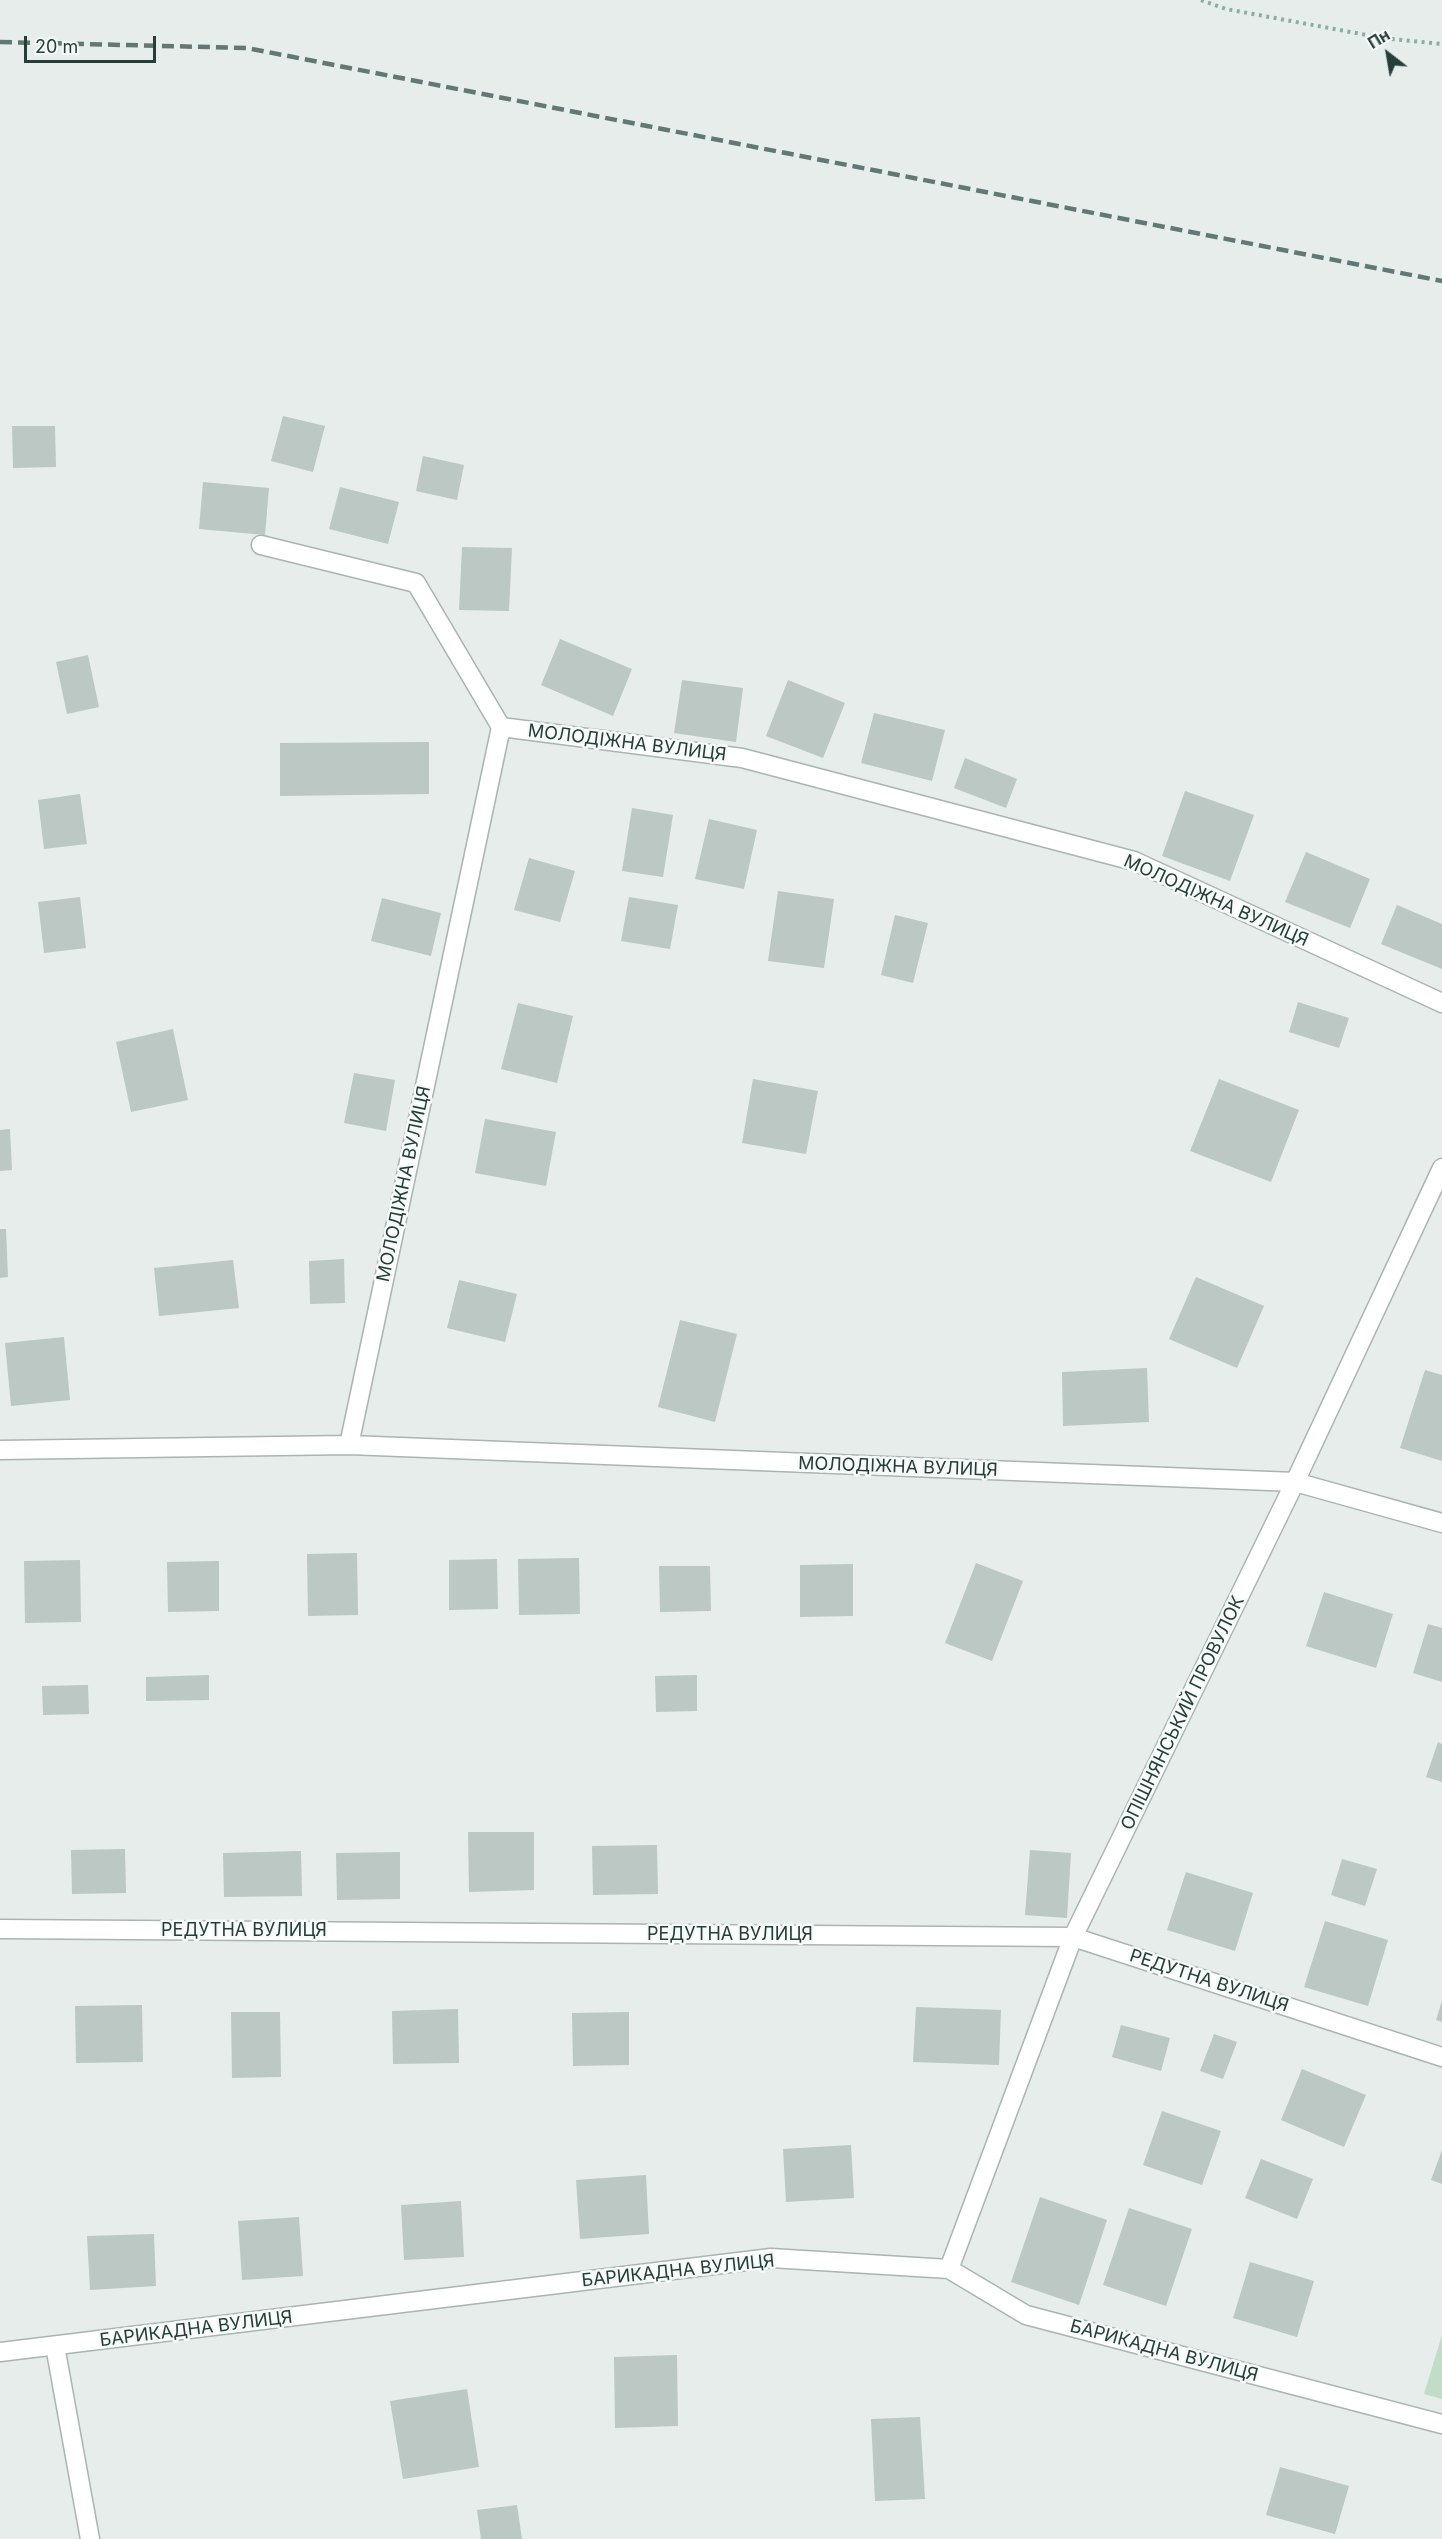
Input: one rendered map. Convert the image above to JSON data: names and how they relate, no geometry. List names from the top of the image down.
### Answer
{
  "streets": {
    "street": [
      "МОЛОДІЖНА ВУЛИЦЯ",
      "ОПІШНЯНСЬКИЙ ПРОВУЛОК",
      "РЕДУТНА ВУЛИЦЯ",
      "БАРИКАДНА ВУЛИЦЯ"
    ]
  },
  "crossings": [
    ["МОЛОДІЖНА ВУЛИЦЯ", "ОПІШНЯНСЬКИЙ ПРОВУЛОК"],
    ["ОПІШНЯНСЬКИЙ ПРОВУЛОК", "РЕДУТНА ВУЛИЦЯ"],
    ["ОПІШНЯНСЬКИЙ ПРОВУЛОК", "БАРИКАДНА ВУЛИЦЯ"]
  ],
  "scale_bar": "20 m",
  "north": "top left"
}
